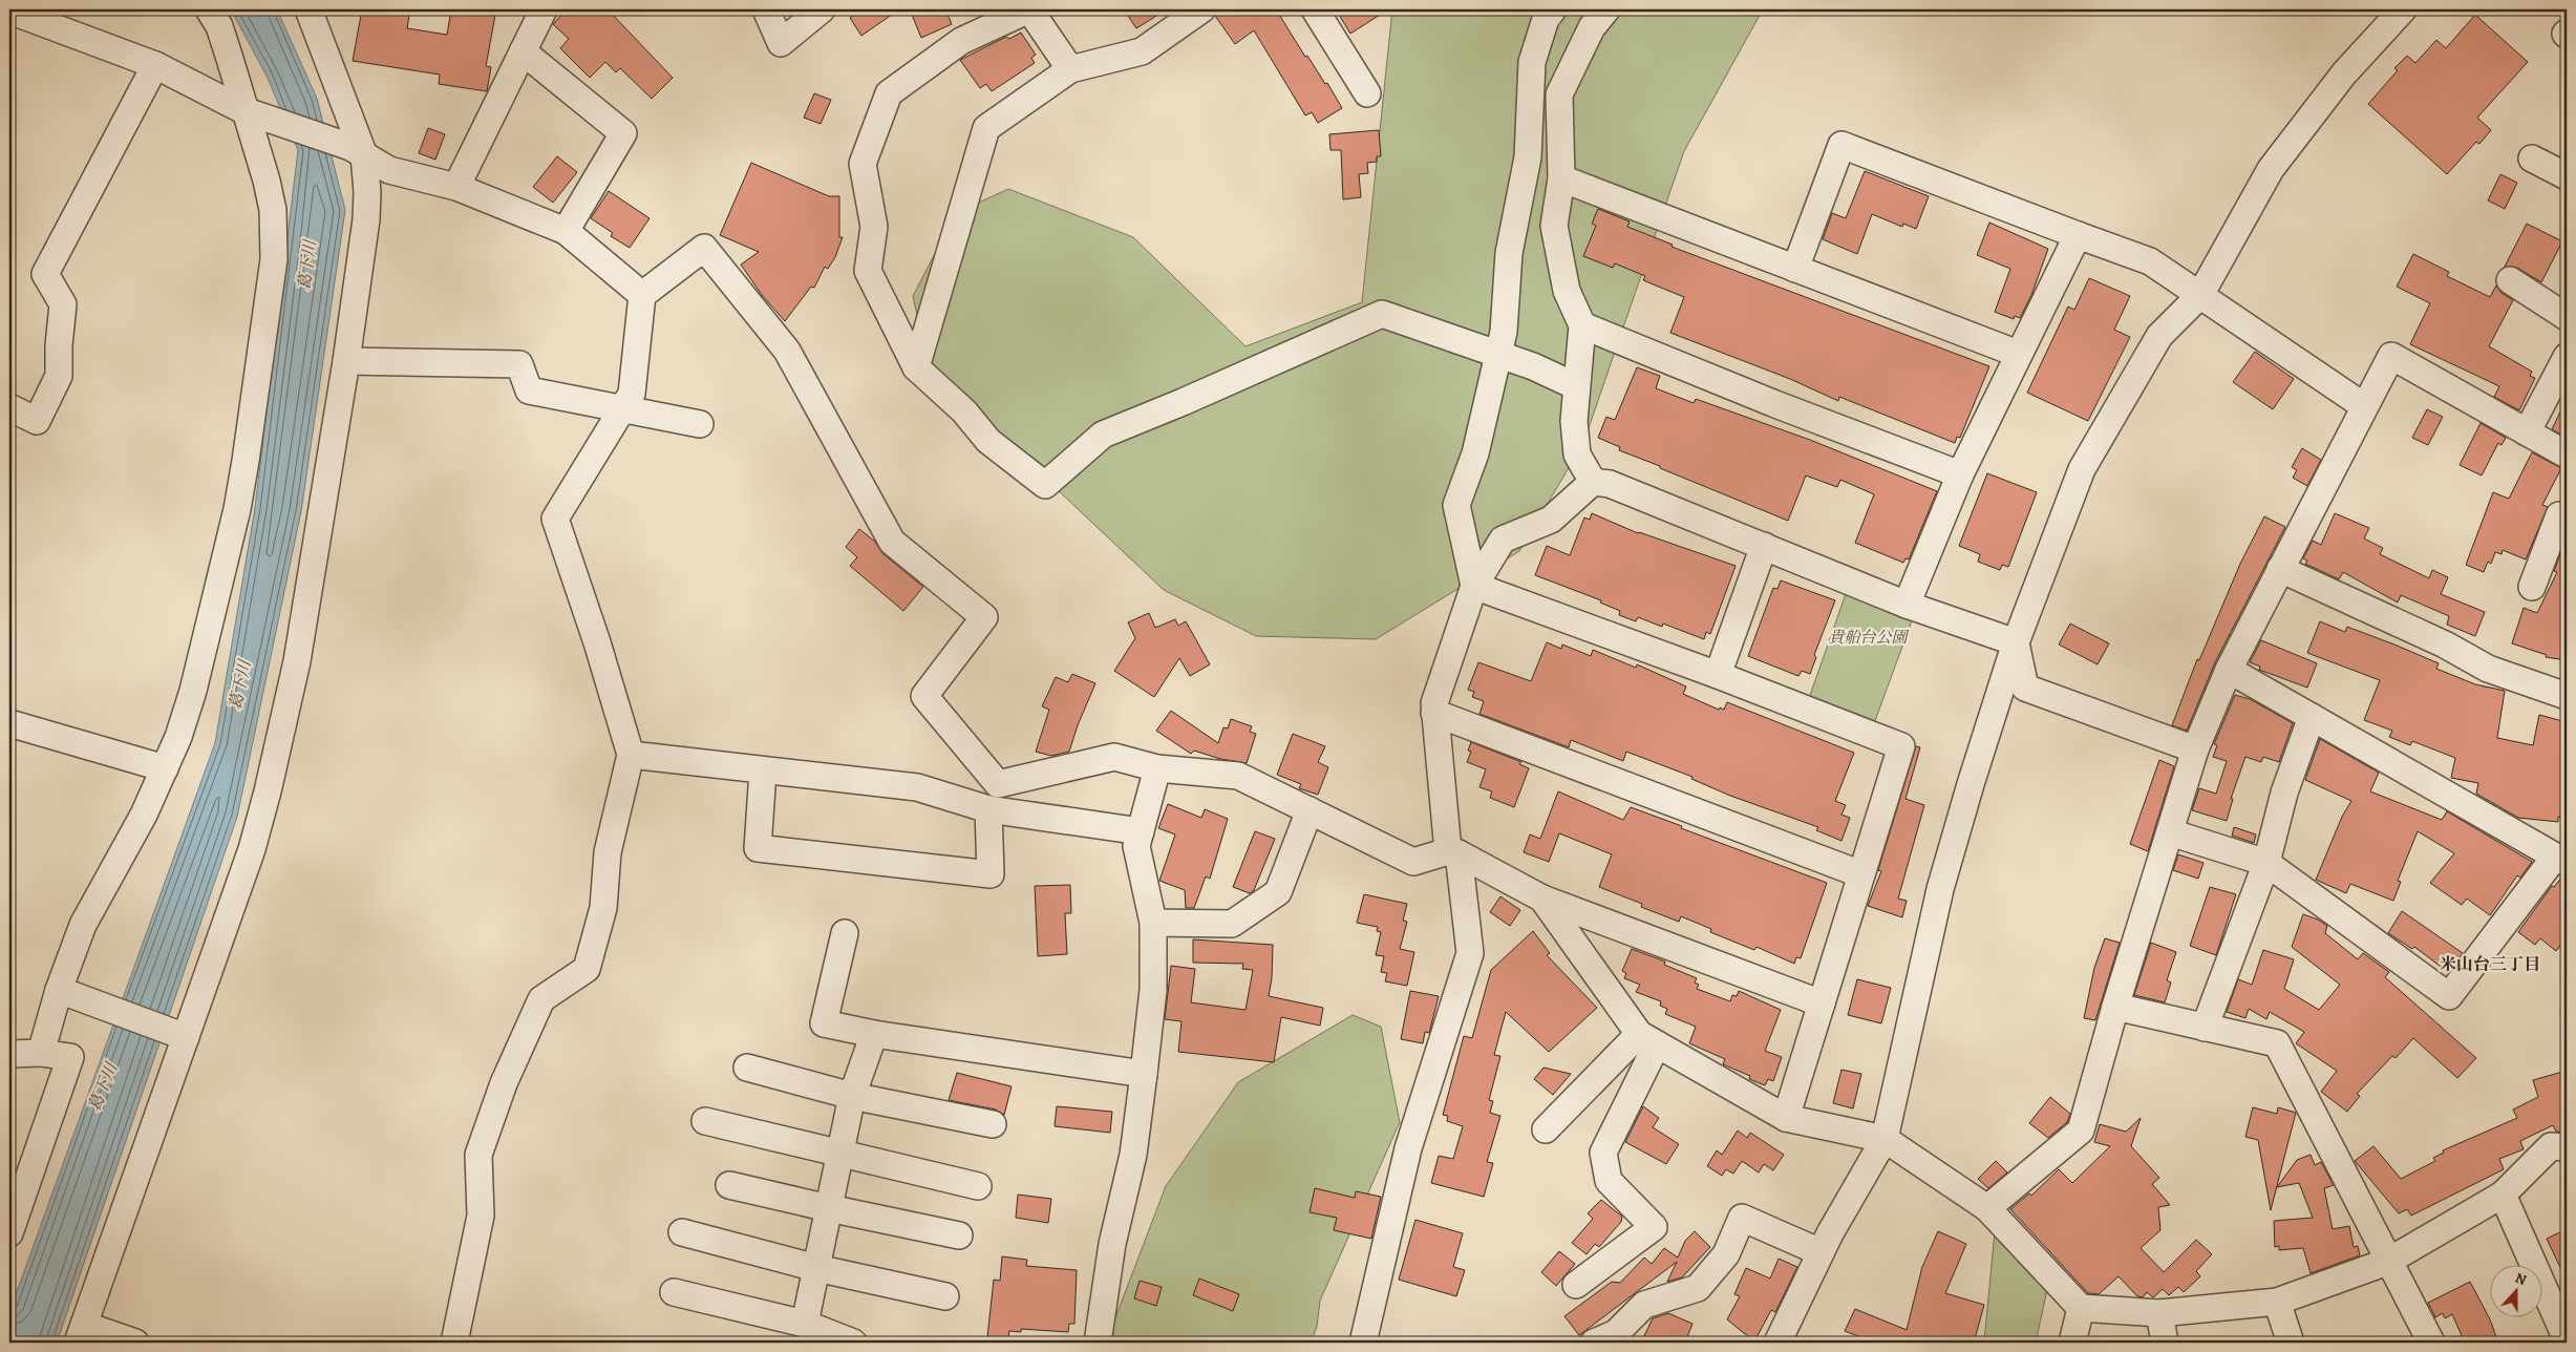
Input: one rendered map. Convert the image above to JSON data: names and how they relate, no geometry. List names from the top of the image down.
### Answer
{
  "districts": ["米山台三丁目"],
  "water": ["葛下川"],
  "parks": ["貴船台公園"],
  "north": "top"
}
